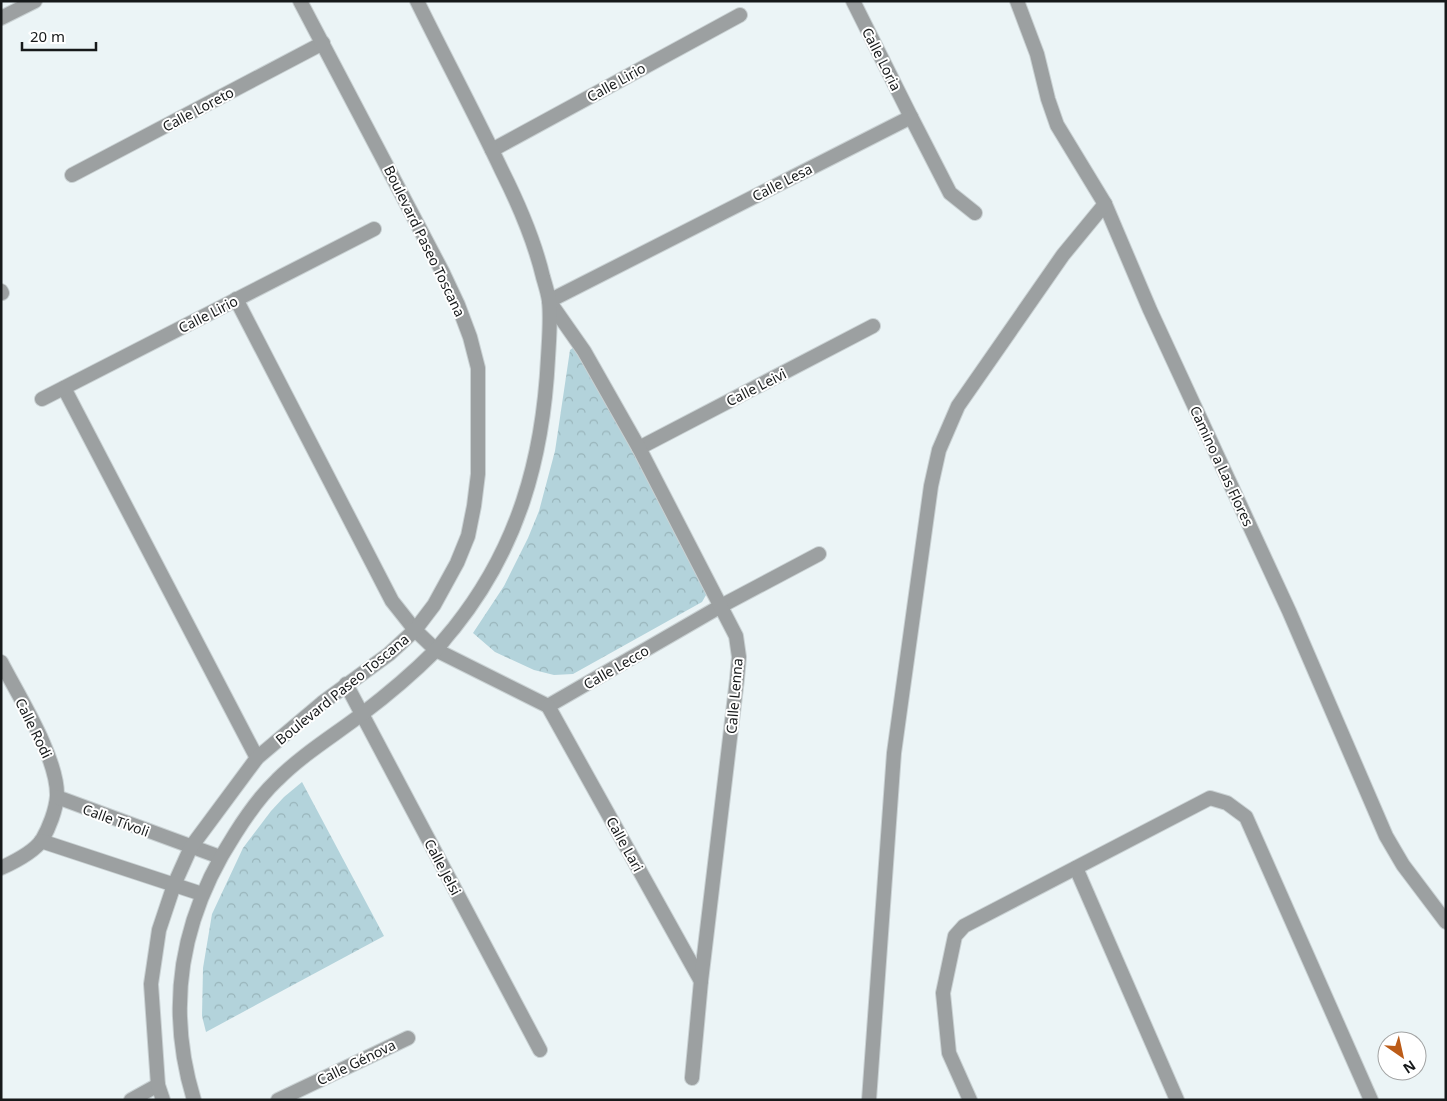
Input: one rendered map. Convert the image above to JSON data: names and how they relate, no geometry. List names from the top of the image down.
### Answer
{
  "streets": {
    "street": [
      "Calle Loria",
      "Calle Lirio",
      "Calle Loreto",
      "Calle Lesa",
      "Boulevard Paseo Toscana",
      "Calle Leivi",
      "Camino a Las Flores",
      "Calle Lecco",
      "Calle Lenna",
      "Calle Rodi",
      "Calle Tívoli",
      "Calle Lari",
      "Calle Jelsi",
      "Calle Génova"
    ]
  },
  "crossings": [
    ["Calle Loria", "Calle Lesa"],
    ["Calle Lirio", "Boulevard Paseo Toscana"],
    ["Calle Loreto", "Boulevard Paseo Toscana"],
    ["Calle Lesa", "Boulevard Paseo Toscana"],
    ["Calle Lesa", "Calle Lenna"],
    ["Boulevard Paseo Toscana", "Calle Lenna"],
    ["Boulevard Paseo Toscana", "Calle Tívoli"],
    ["Boulevard Paseo Toscana", "Calle Jelsi"],
    ["Calle Leivi", "Calle Lenna"],
    ["Calle Lecco", "Calle Lenna"],
    ["Calle Lecco", "Calle Lari"],
    ["Calle Lenna", "Calle Lari"],
    ["Calle Rodi", "Calle Tívoli"]
  ],
  "scale_bar": "20 m",
  "north": "bottom right"
}
